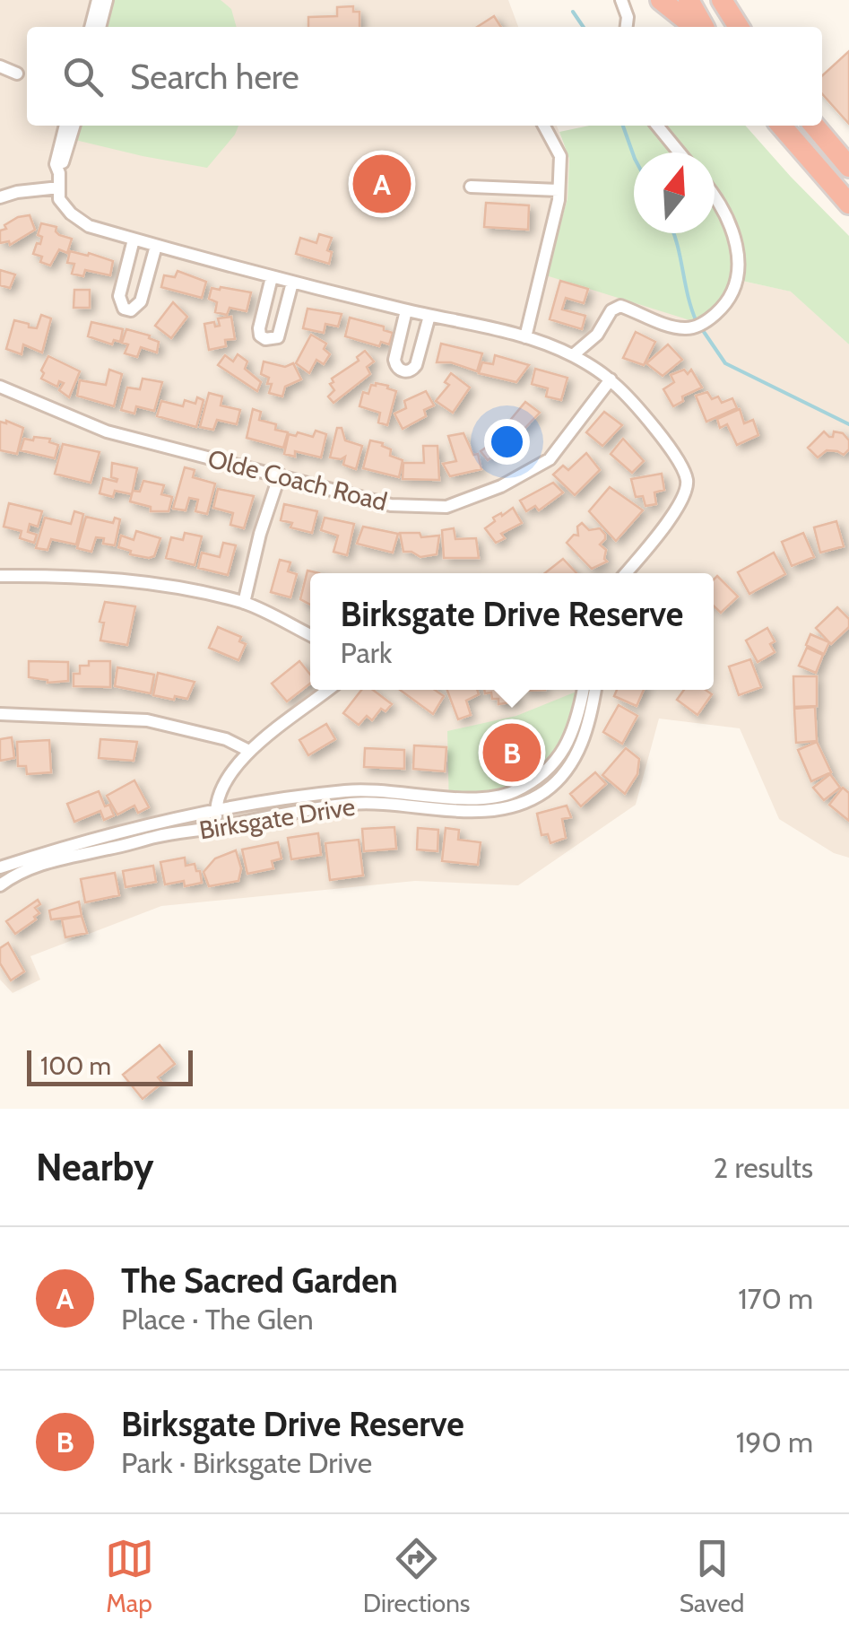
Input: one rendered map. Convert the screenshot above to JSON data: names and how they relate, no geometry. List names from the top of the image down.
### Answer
{
  "streets": {
    "street": ["Olde Coach Road", "Birksgate Drive"]
  },
  "scale_bar": "100 m",
  "north": "top",
  "page": {
    "search": "Search here",
    "pins": ["A", "B"],
    "popup": ["Birksgate Drive Reserve", "Park"],
    "scale": "100 m",
    "heading": ["Nearby", "2 results"],
    "list": [
      {
        "mark": "A",
        "name": "The Sacred Garden",
        "note": "Place · The Glen",
        "value": "170 m"
      },
      {
        "mark": "B",
        "name": "Birksgate Drive Reserve",
        "note": "Park · Birksgate Drive",
        "value": "190 m"
      }
    ],
    "nav": ["Map", "Directions", "Saved"]
  }
}
